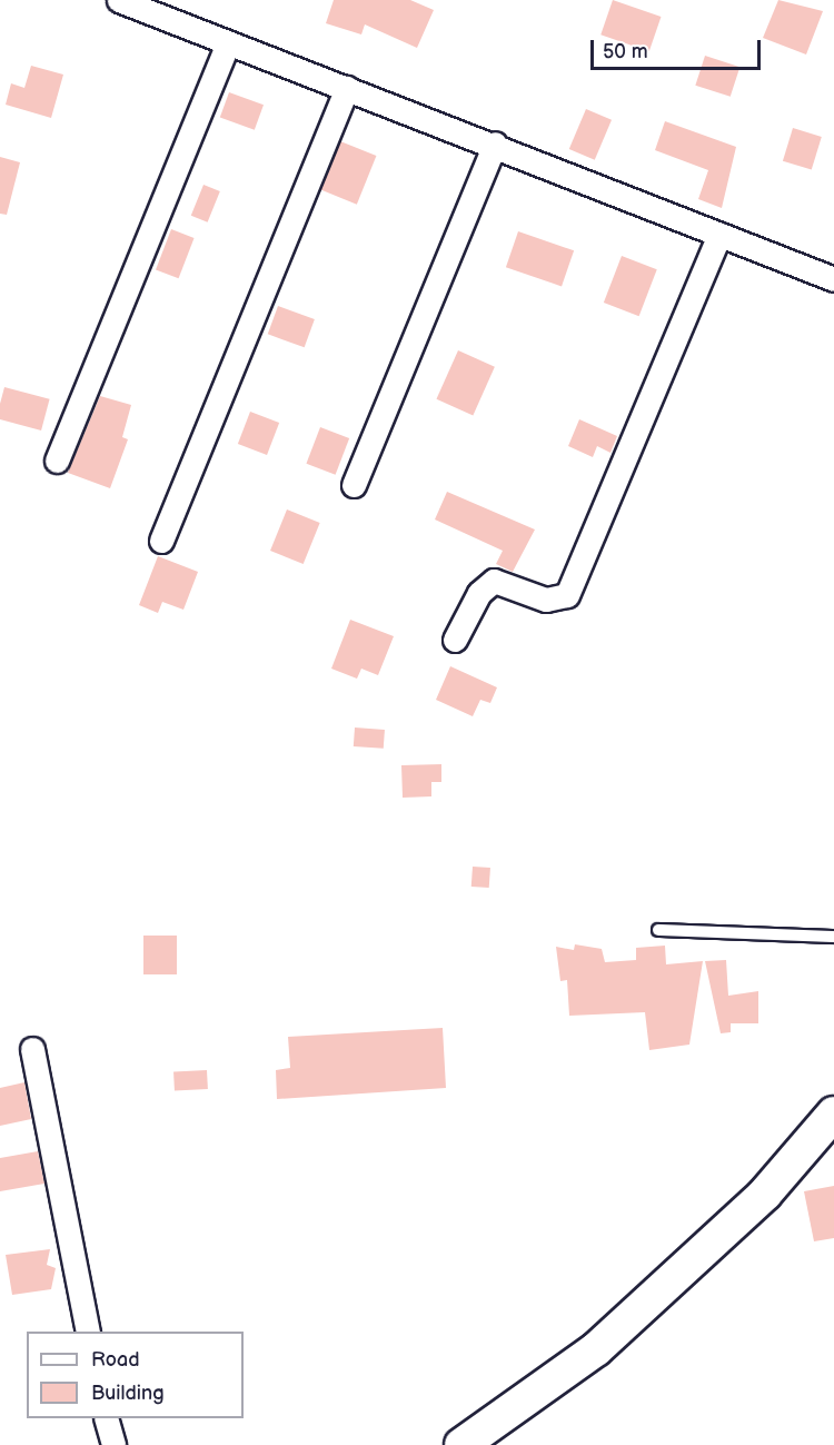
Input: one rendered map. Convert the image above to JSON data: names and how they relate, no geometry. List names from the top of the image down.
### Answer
{
  "legend": ["Road", "Building"],
  "scale_bar": "50 m"
}
